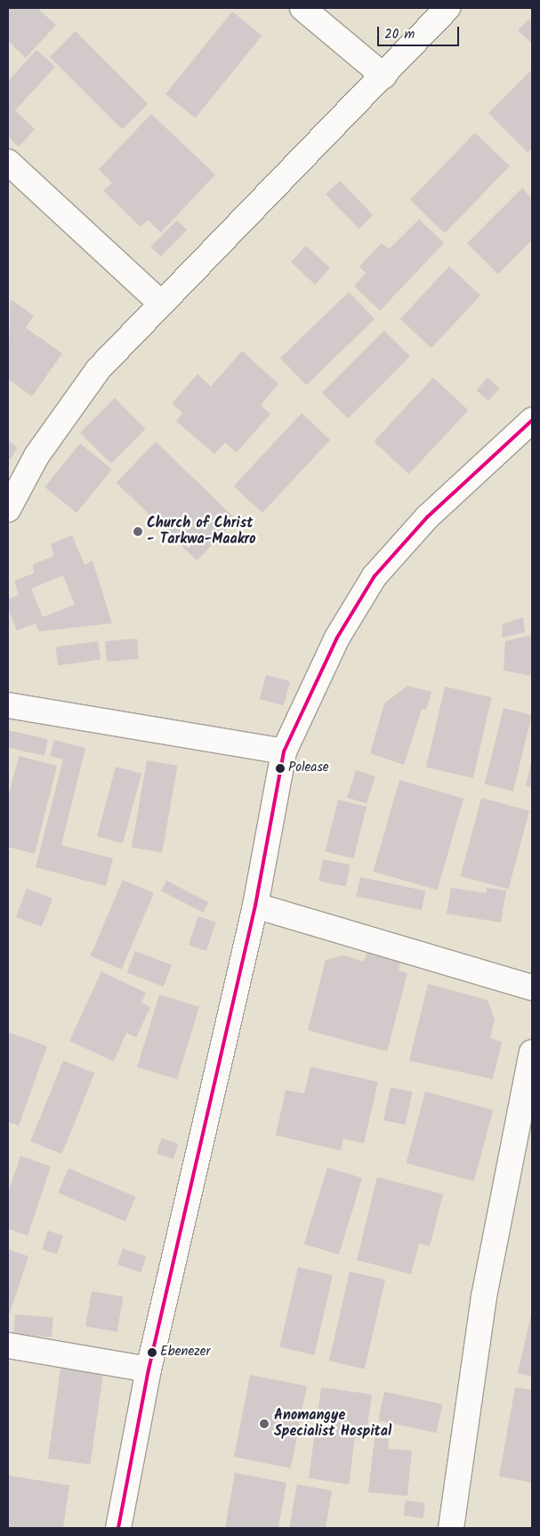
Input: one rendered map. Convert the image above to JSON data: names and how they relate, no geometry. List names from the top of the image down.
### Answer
{
  "places": [
    "Church of Christ - Tarkwa-Maakro",
    "Polease",
    "Ebenezer",
    "Anomangye Specialist Hospital"
  ],
  "scale_bar": "20 m"
}
